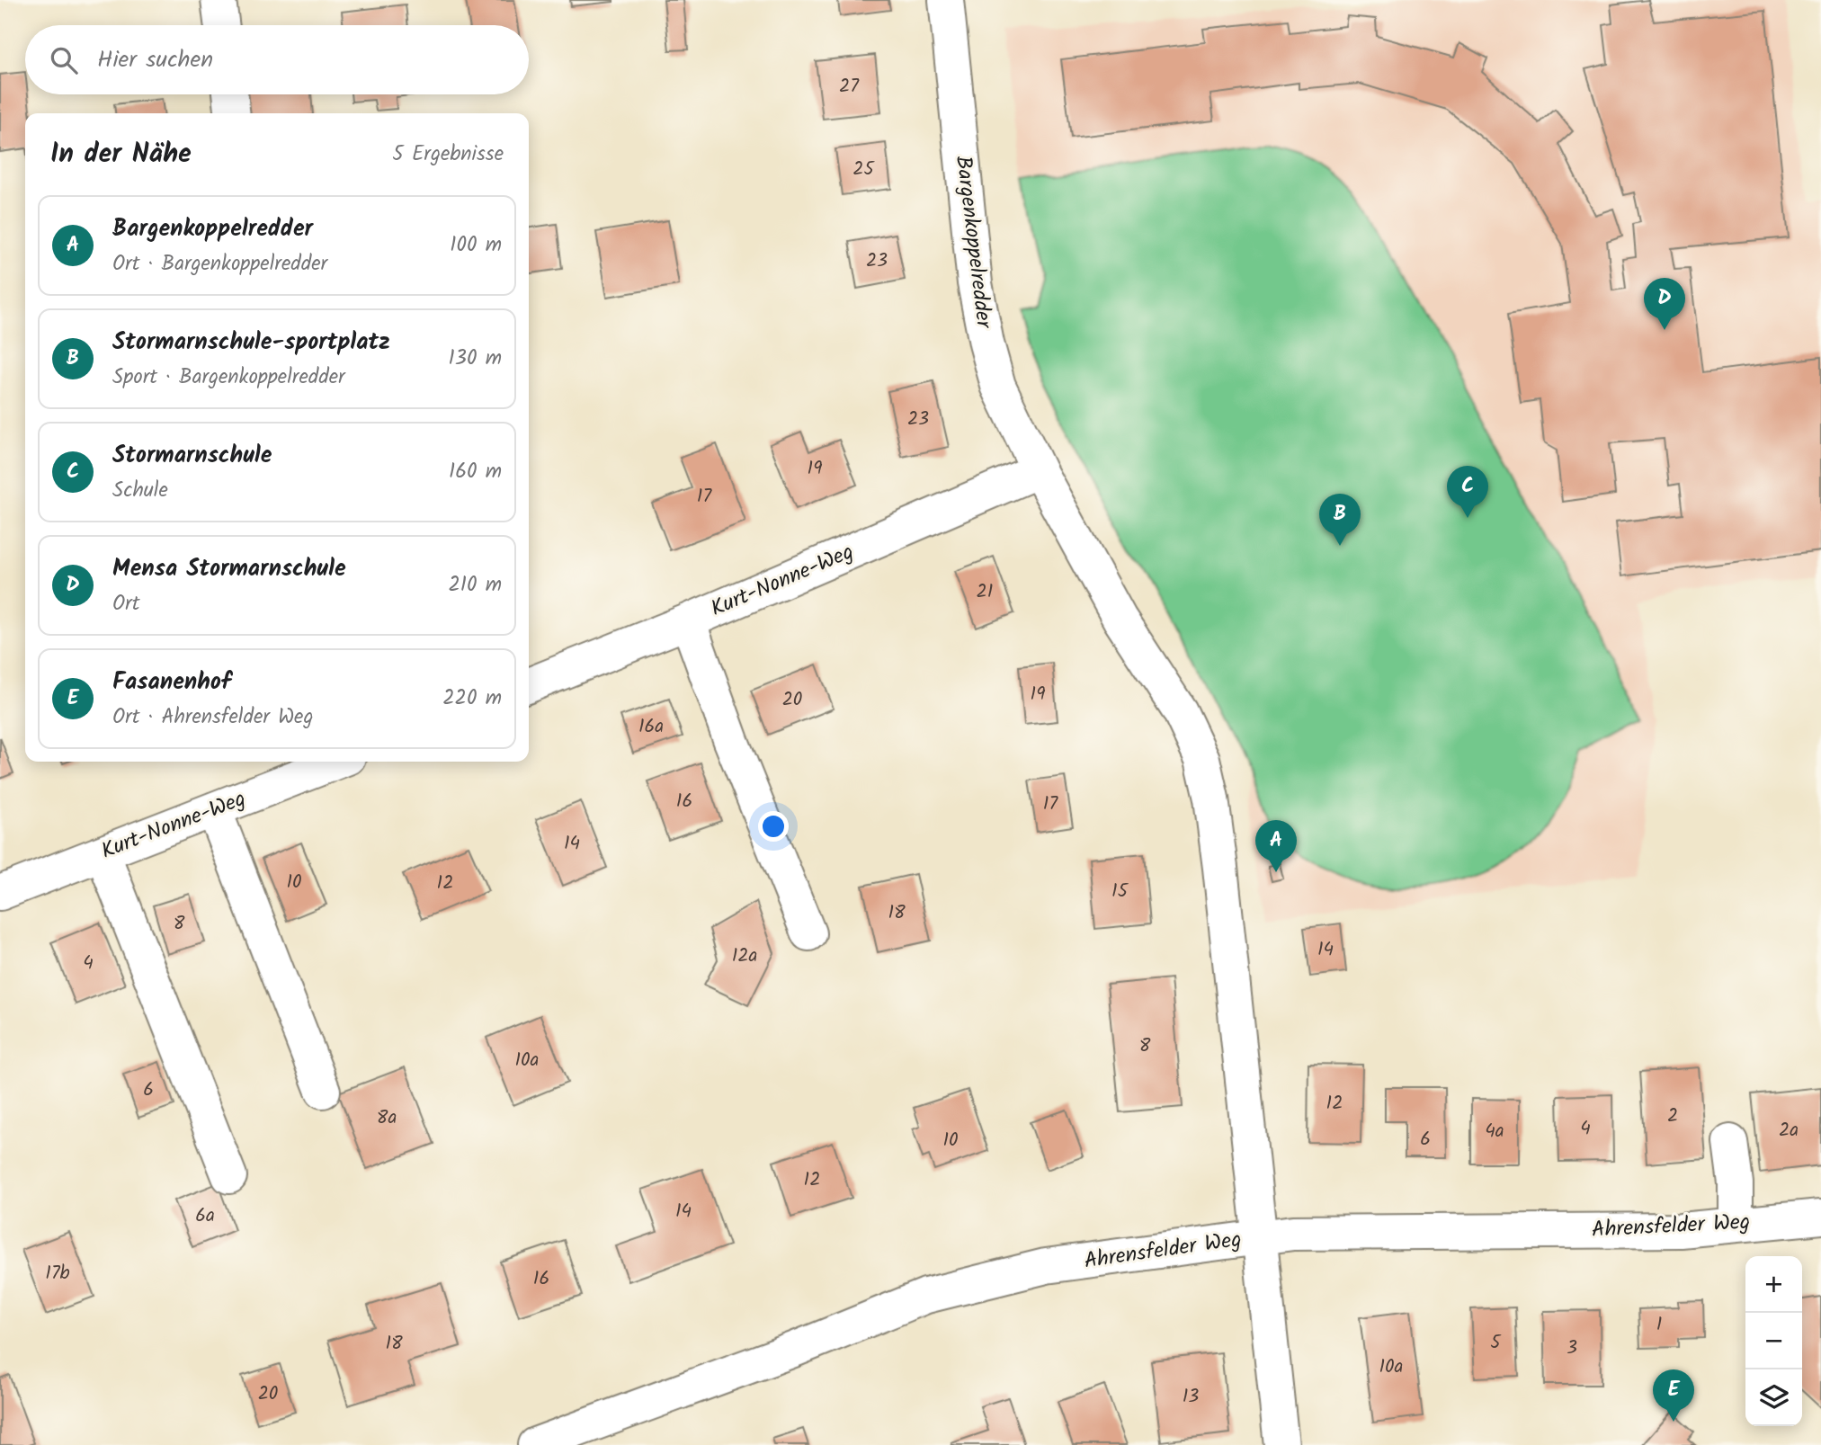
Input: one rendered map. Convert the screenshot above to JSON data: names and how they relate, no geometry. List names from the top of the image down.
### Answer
{
  "streets": {
    "street": ["Bargenkoppelredder", "Kurt-Nonne-Weg", "Ahrensfelder Weg"]
  },
  "crossings": [
    ["Bargenkoppelredder", "Kurt-Nonne-Weg"],
    ["Bargenkoppelredder", "Ahrensfelder Weg"]
  ],
  "house_numbers": [
    "27",
    "25",
    "23",
    "23",
    "19",
    "17",
    "21",
    "19",
    "20",
    "16a",
    "16",
    "17",
    "14",
    "10",
    "12",
    "15",
    "18",
    "8",
    "14",
    "12a",
    "4",
    "8",
    "10a",
    "6",
    "12",
    "2",
    "8a",
    "4",
    "2a",
    "4a",
    "6",
    "10",
    "12",
    "14",
    "6a",
    "17b",
    "16",
    "1",
    "5",
    "18",
    "3",
    "10a",
    "20",
    "13"
  ],
  "page": {
    "search": "Hier suchen",
    "heading": ["In der Nähe", "5 Ergebnisse"],
    "list": [
      {
        "mark": "A",
        "name": "Bargenkoppelredder",
        "note": "Ort · Bargenkoppelredder",
        "value": "100 m"
      },
      {
        "mark": "B",
        "name": "Stormarnschule-sportplatz",
        "note": "Sport · Bargenkoppelredder",
        "value": "130 m"
      },
      {
        "mark": "C",
        "name": "Stormarnschule",
        "note": "Schule",
        "value": "160 m"
      },
      {
        "mark": "D",
        "name": "Mensa Stormarnschule",
        "note": "Ort",
        "value": "210 m"
      },
      {
        "mark": "E",
        "name": "Fasanenhof",
        "note": "Ort · Ahrensfelder Weg",
        "value": "220 m"
      }
    ],
    "pins": [
      "D",
      "C",
      "B",
      "A",
      "E"
    ],
    "map_buttons": ["+", "−"]
  }
}
